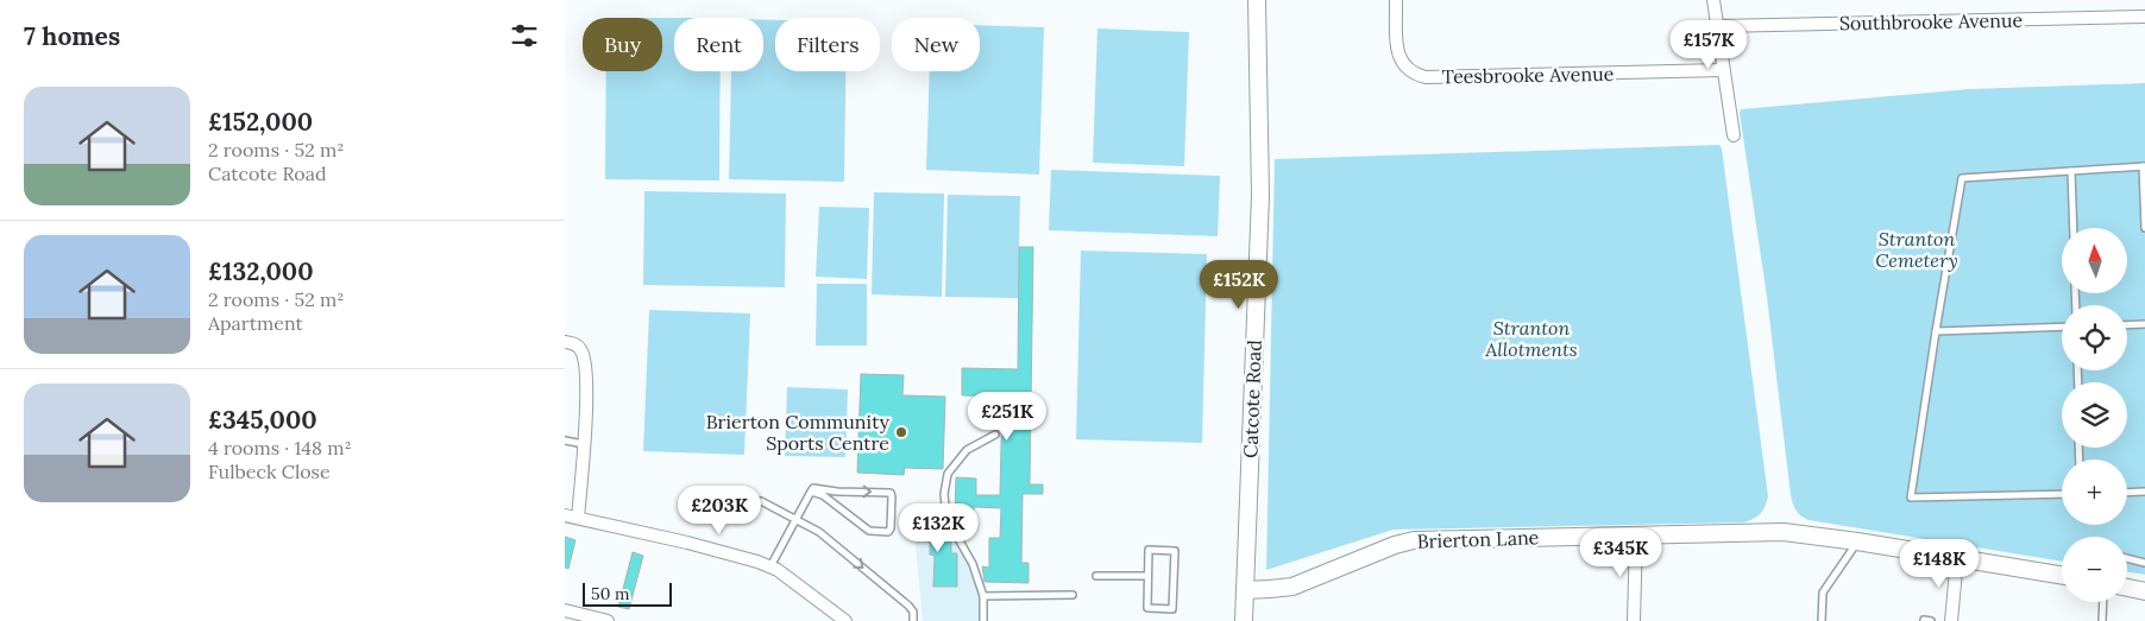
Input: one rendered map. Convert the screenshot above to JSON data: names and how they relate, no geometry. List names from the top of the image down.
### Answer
{
  "streets": {
    "street": [
      "Southbrooke Avenue",
      "Teesbrooke Avenue",
      "Catcote Road",
      "Brierton Lane"
    ]
  },
  "crossings": [
    ["Catcote Road", "Brierton Lane"]
  ],
  "parks": ["Stranton Cemetery", "Stranton Allotments"],
  "places": ["Brierton Community Sports Centre"],
  "scale_bar": "50 m",
  "north": "top",
  "page": {
    "heading": "7 homes",
    "chip": [
      "Buy",
      "Rent",
      "Filters",
      "New"
    ],
    "price": [
      "£157K",
      "£152K",
      "£251K",
      "£203K",
      "£132K",
      "£345K",
      "£148K"
    ],
    "list": [
      {
        "name": "£152,000",
        "note": "2 rooms · 52 m² · Catcote Road"
      },
      {
        "name": "£132,000",
        "note": "2 rooms · 52 m² · Apartment"
      },
      {
        "name": "£345,000",
        "note": "4 rooms · 148 m² · Fulbeck Close"
      }
    ],
    "map_buttons": ["+", "−"],
    "scale": "50 m"
  }
}
